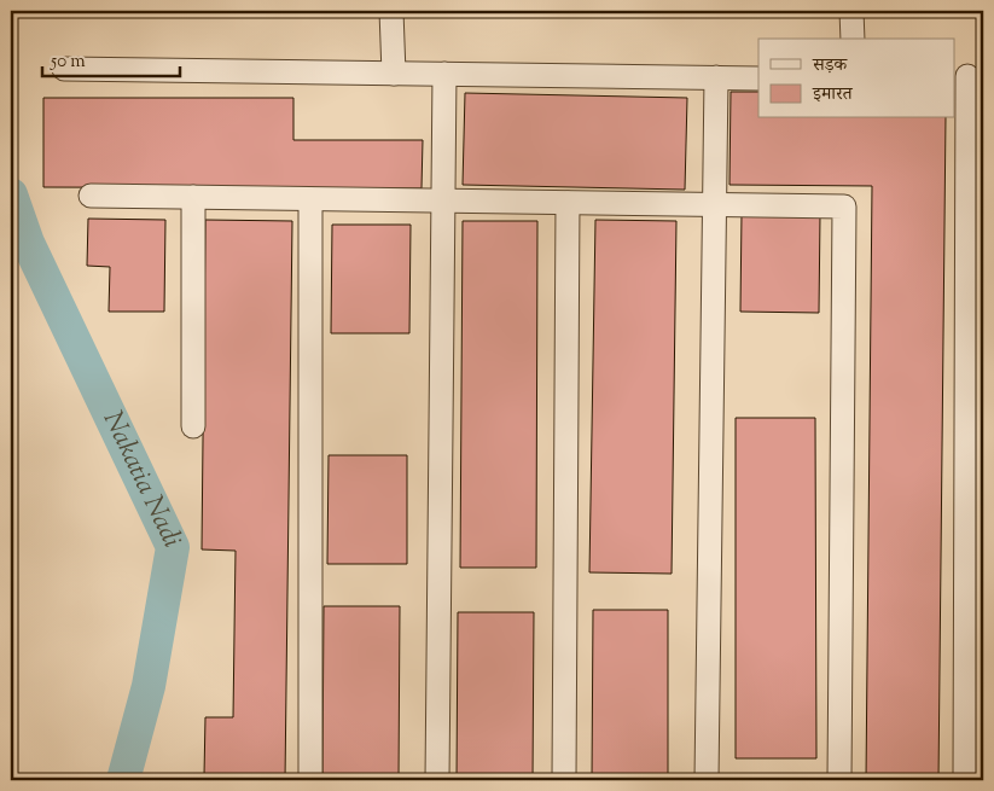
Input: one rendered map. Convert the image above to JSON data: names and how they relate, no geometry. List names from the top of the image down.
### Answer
{
  "water": ["Nakatia Nadi"],
  "legend": ["सड़क", "इमारत"],
  "scale_bar": "50 m"
}
